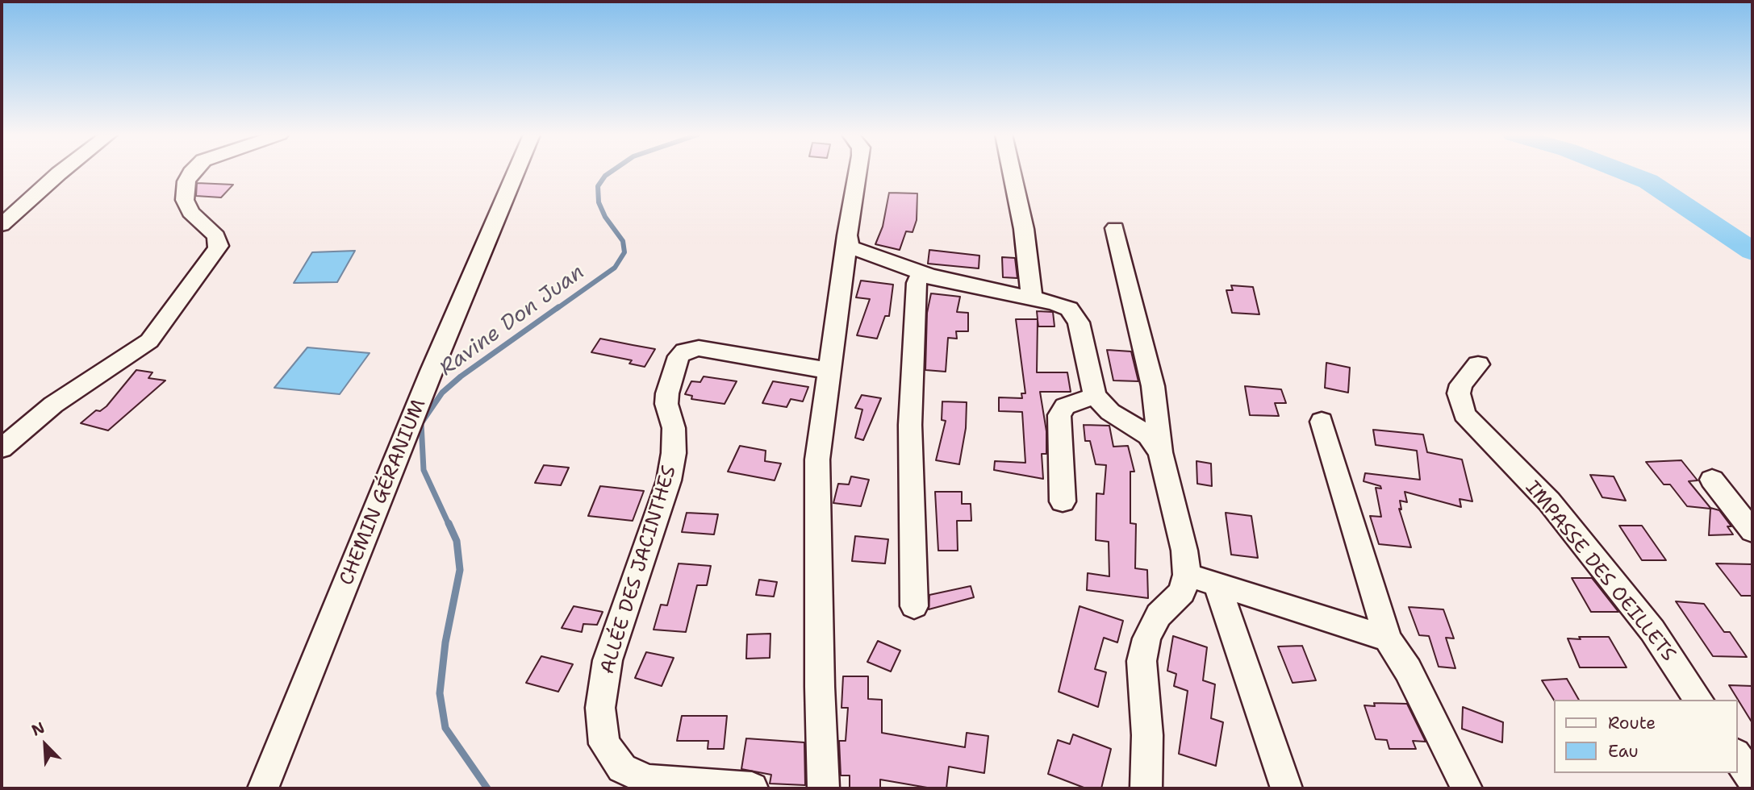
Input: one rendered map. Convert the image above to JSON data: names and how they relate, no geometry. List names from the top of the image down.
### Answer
{
  "streets": {
    "street": ["CHEMIN GÉRANIUM", "ALLÉE DES JACINTHES", "IMPASSE DES OEILLETS"]
  },
  "water": ["Ravine Don Juan"],
  "legend": ["Route", "Eau"],
  "north": "top left"
}
